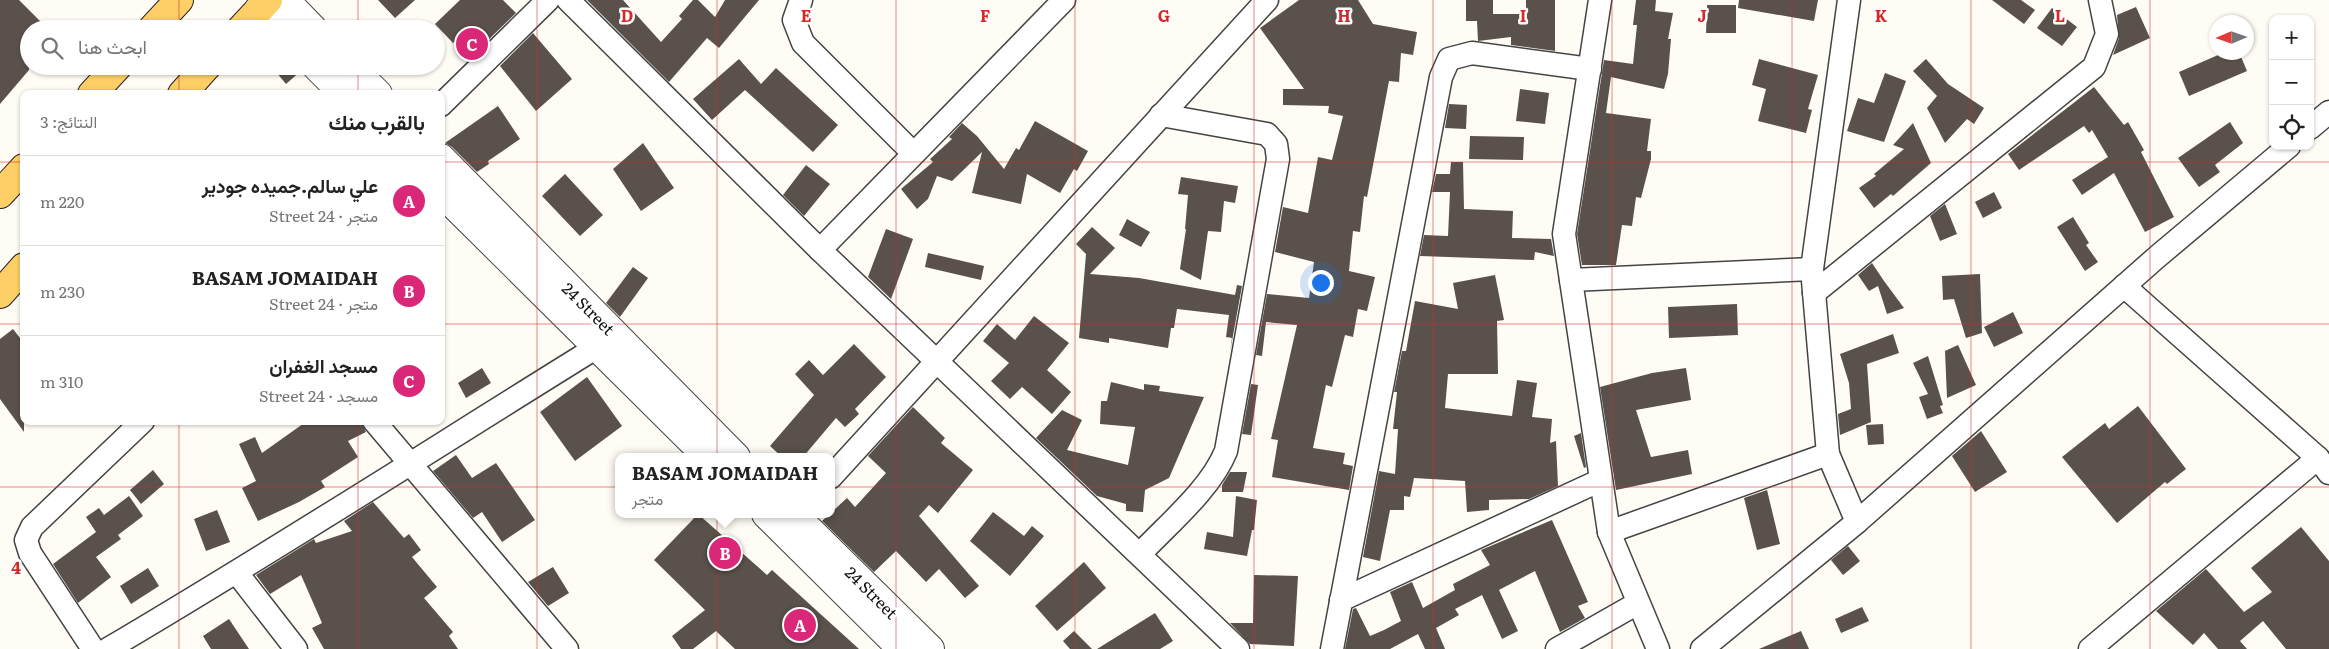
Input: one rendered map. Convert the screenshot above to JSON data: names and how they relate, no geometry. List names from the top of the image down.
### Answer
{
  "streets": {
    "street": ["24 Street"]
  },
  "north": "left",
  "page": {
    "map_buttons": ["+", "−"],
    "search": "ابحث هنا",
    "pins": ["C", "B", "A"],
    "heading": ["بالقرب منك", "النتائج: 3"],
    "list": [
      {
        "mark": "A",
        "name": "علي سالم.جميده جودير",
        "note": "متجر · 24 Street",
        "value": "220 m"
      },
      {
        "mark": "B",
        "name": "BASAM JOMAIDAH",
        "note": "متجر · 24 Street",
        "value": "230 m"
      },
      {
        "mark": "C",
        "name": "مسجد الغفران",
        "note": "مسجد · 24 Street",
        "value": "310 m"
      }
    ],
    "popup": ["BASAM JOMAIDAH", "متجر"]
  },
  "grid": {
    "columns": [
      "D",
      "E",
      "F",
      "G",
      "H",
      "I",
      "J",
      "K",
      "L"
    ],
    "rows": ["4"]
  }
}
